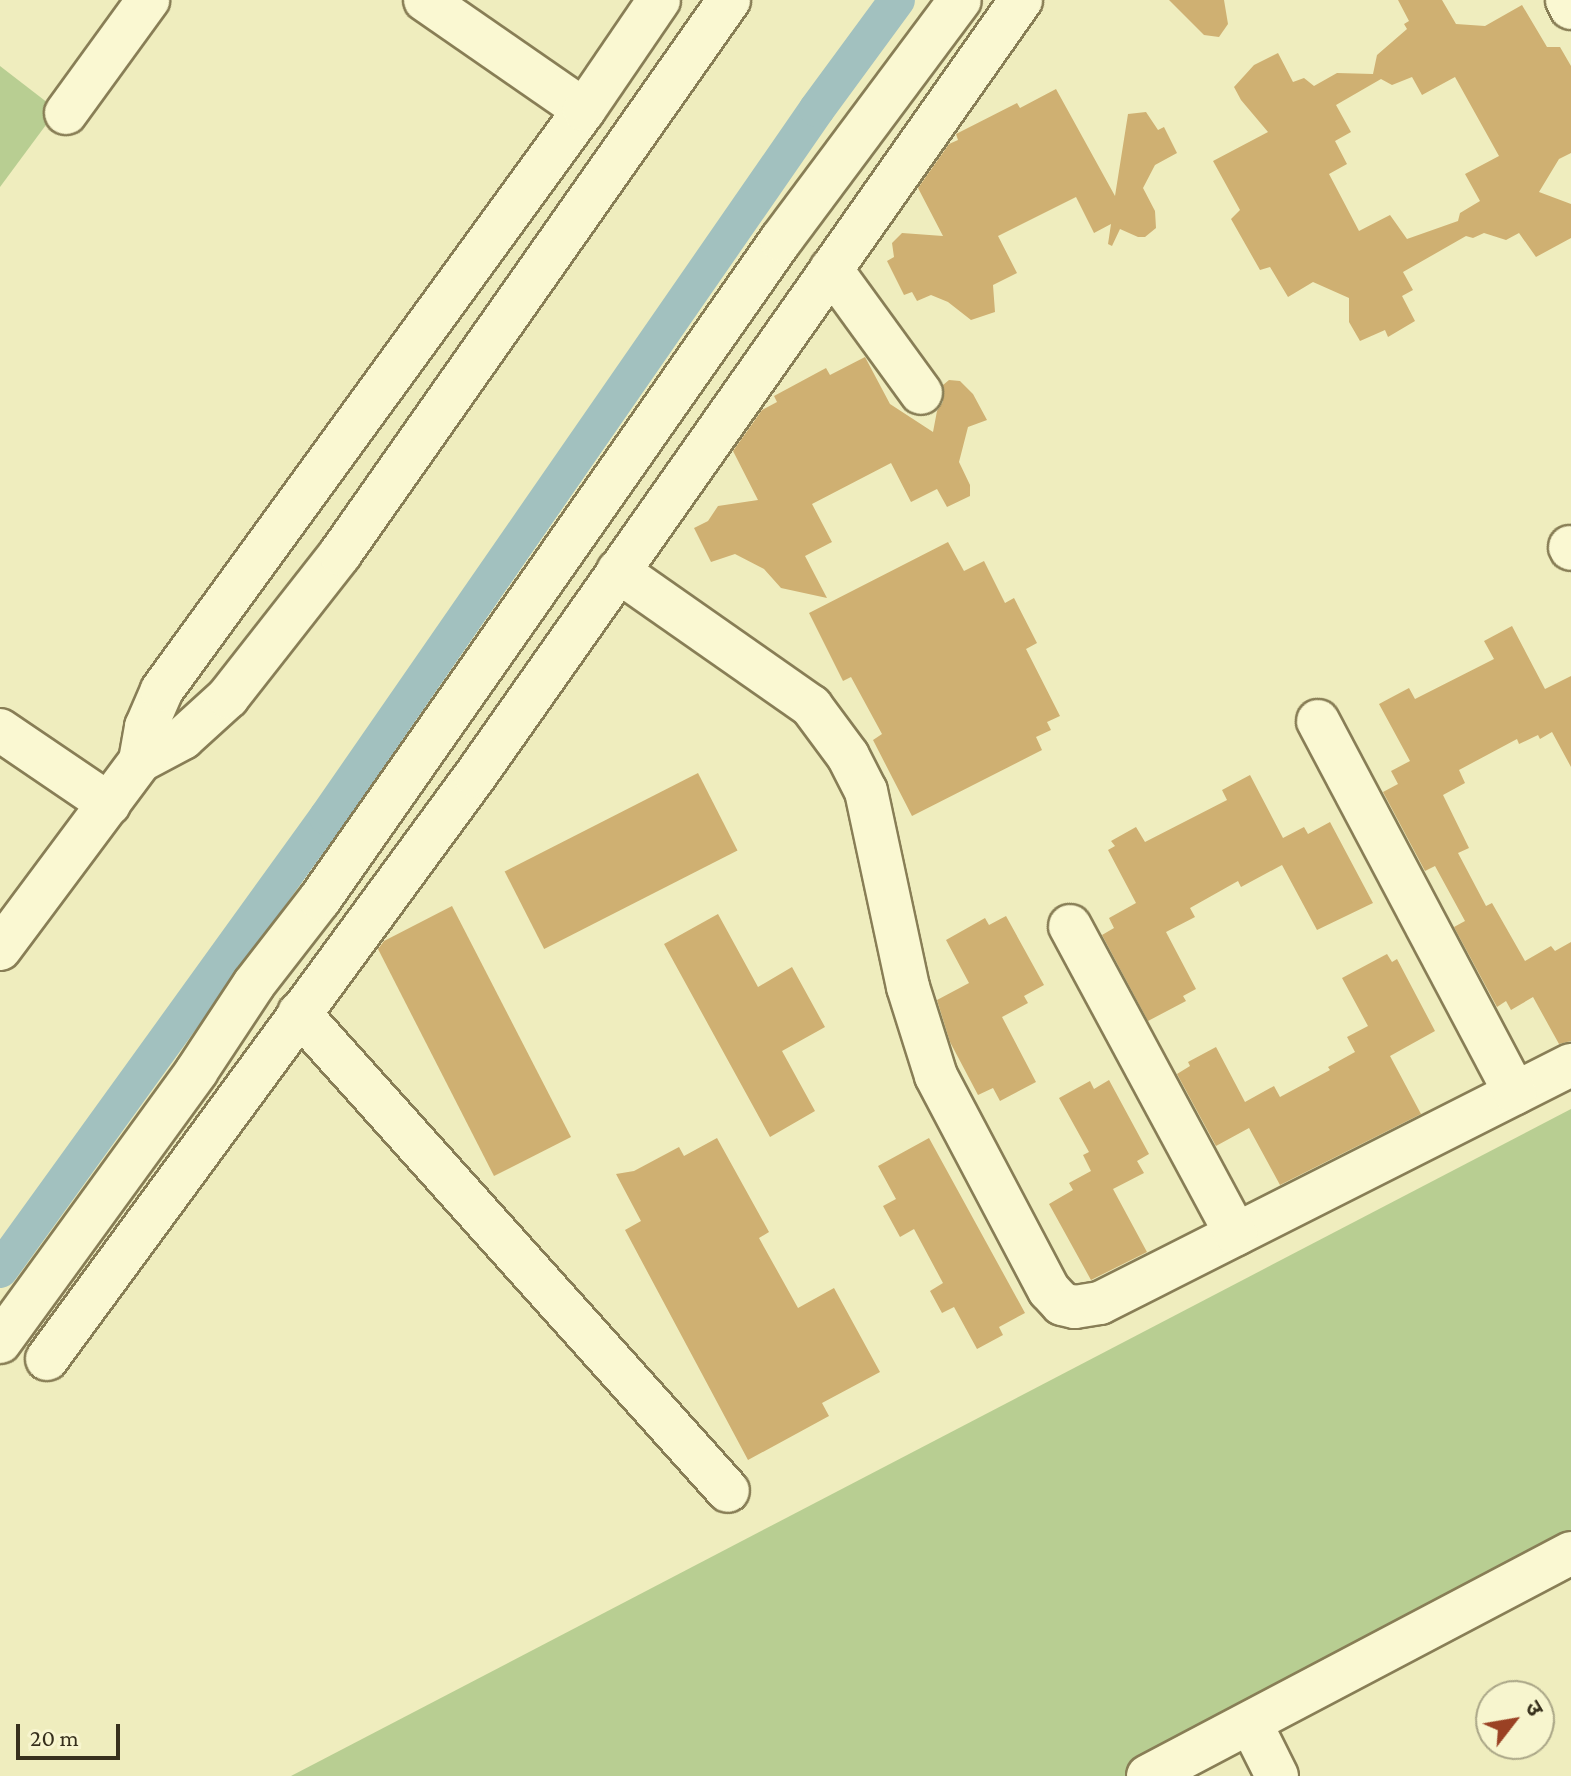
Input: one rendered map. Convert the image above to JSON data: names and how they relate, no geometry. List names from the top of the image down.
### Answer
{
  "scale_bar": "20 m",
  "north": "top right"
}
